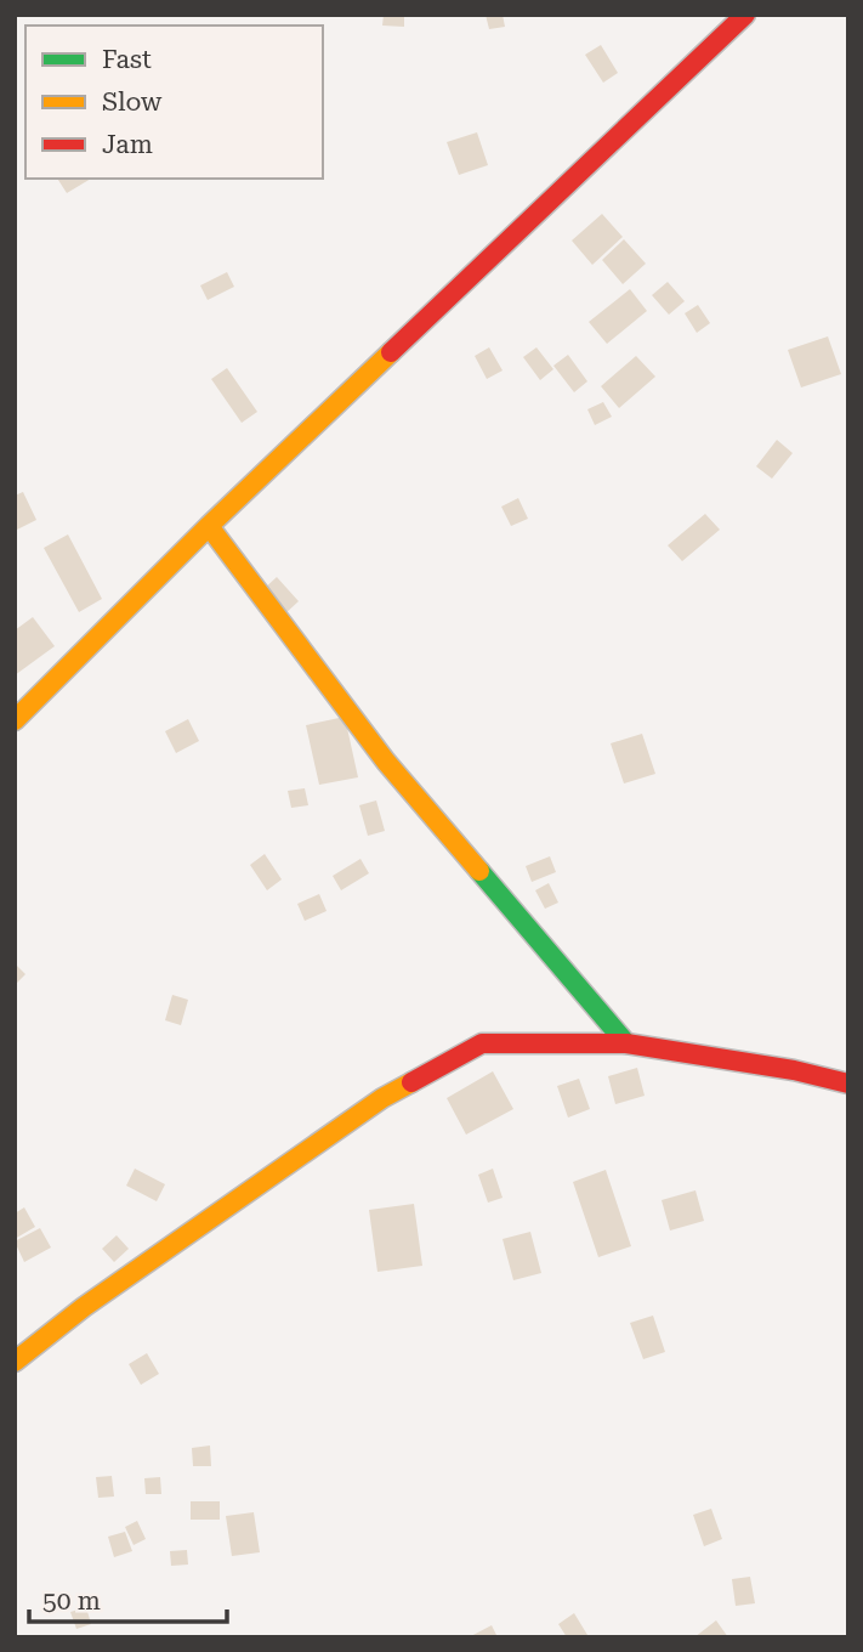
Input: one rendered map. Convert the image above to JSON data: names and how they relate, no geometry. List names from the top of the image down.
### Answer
{
  "legend": ["Fast", "Slow", "Jam"],
  "scale_bar": "50 m"
}
